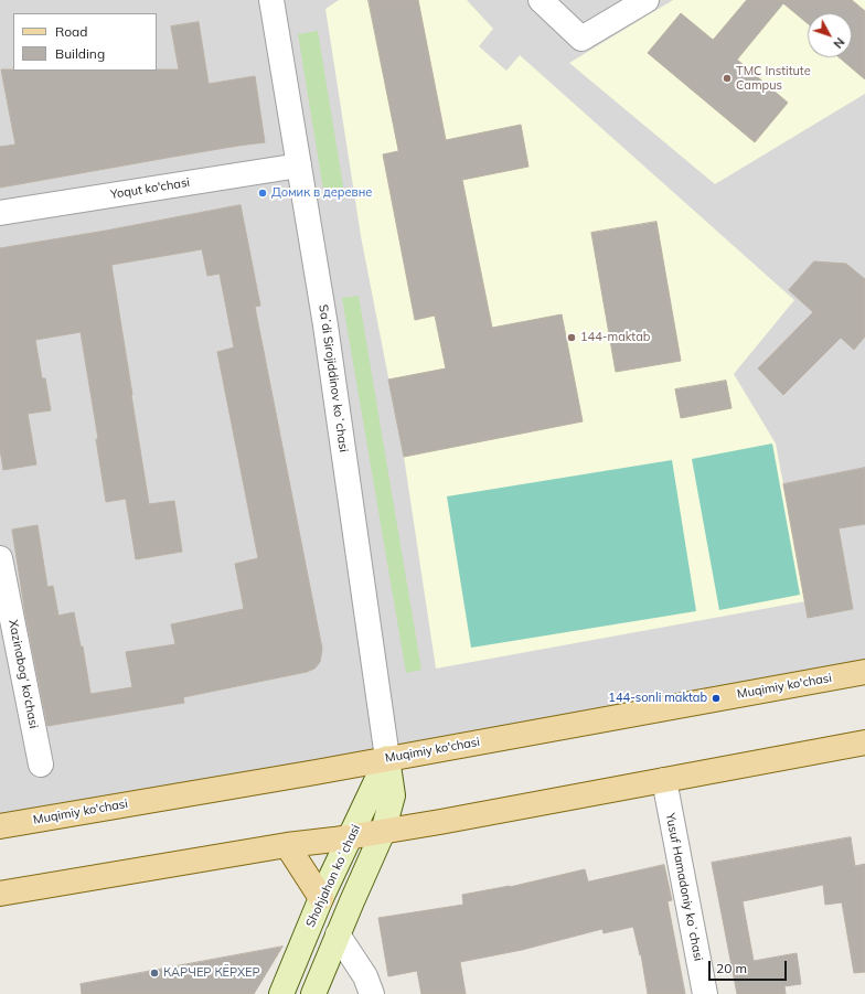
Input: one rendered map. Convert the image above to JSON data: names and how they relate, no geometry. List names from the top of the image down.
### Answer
{
  "streets": {
    "main road": ["Muqimiy ko'chasi", "Shohjahon koʻchasi"],
    "street": [
      "Yoqut ko'chasi",
      "Saʼdi Sirojiddinov koʻchasi",
      "Xazinabog‘ ko‘chasi",
      "Yusuf Hamadoniy koʻchasi"
    ]
  },
  "crossings": [
    ["Yoqut ko'chasi", "Saʼdi Sirojiddinov koʻchasi"],
    ["Saʼdi Sirojiddinov koʻchasi", "Muqimiy ko'chasi"],
    ["Saʼdi Sirojiddinov koʻchasi", "Shohjahon koʻchasi"],
    ["Muqimiy ko'chasi", "Shohjahon koʻchasi"]
  ],
  "places": [
    "TMC Institute Campus",
    "Домик в деревне",
    "144-maktab",
    "144-sonli maktab",
    "КАРЧЕР КЁРХЕР"
  ],
  "legend": ["Road", "Building"],
  "scale_bar": "20 m",
  "north": "bottom right"
}
